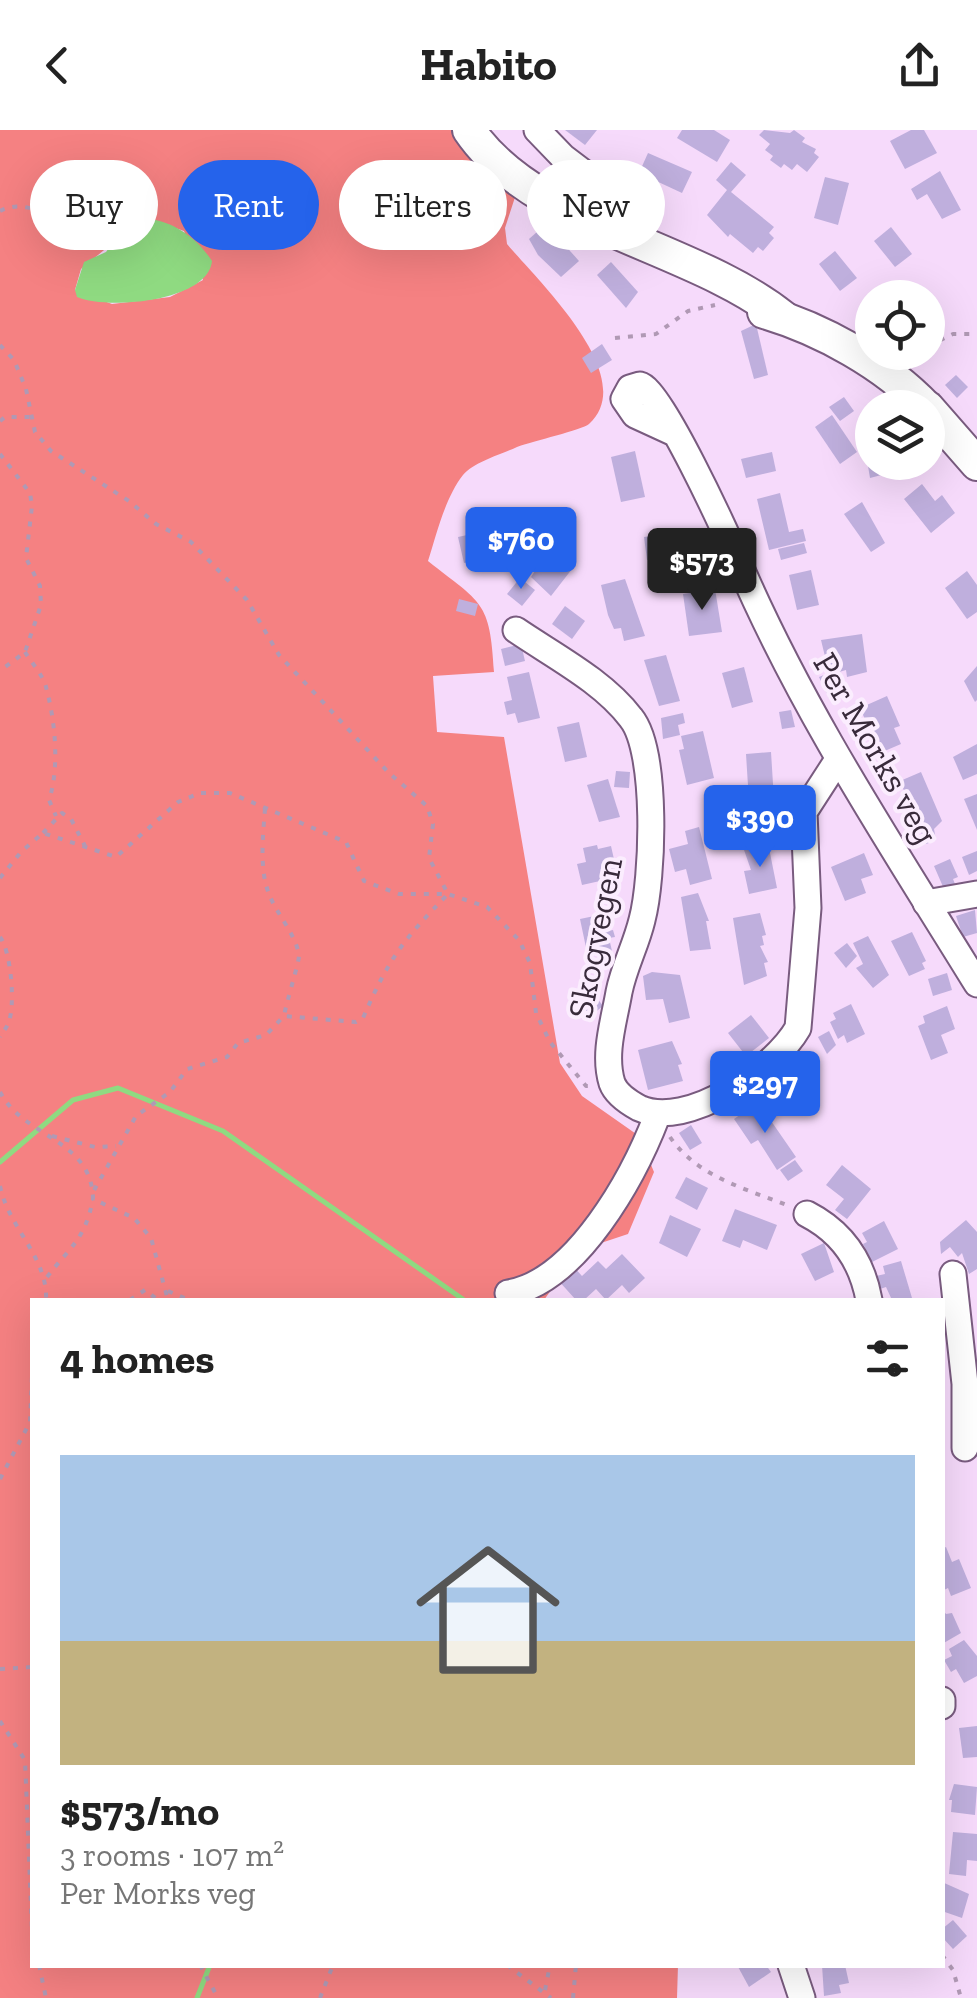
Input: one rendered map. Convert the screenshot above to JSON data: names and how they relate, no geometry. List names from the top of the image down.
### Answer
{
  "streets": {
    "street": ["Per Morks veg", "Skogvegen"]
  },
  "page": {
    "header": "Habito",
    "chip": [
      "Buy",
      "Rent",
      "Filters",
      "New"
    ],
    "price": [
      "$760",
      "$573",
      "$390",
      "$297"
    ],
    "heading": "4 homes",
    "list": [
      {
        "name": "$573/mo",
        "note": "3 rooms · 107 m² · Per Morks veg"
      }
    ]
  }
}
